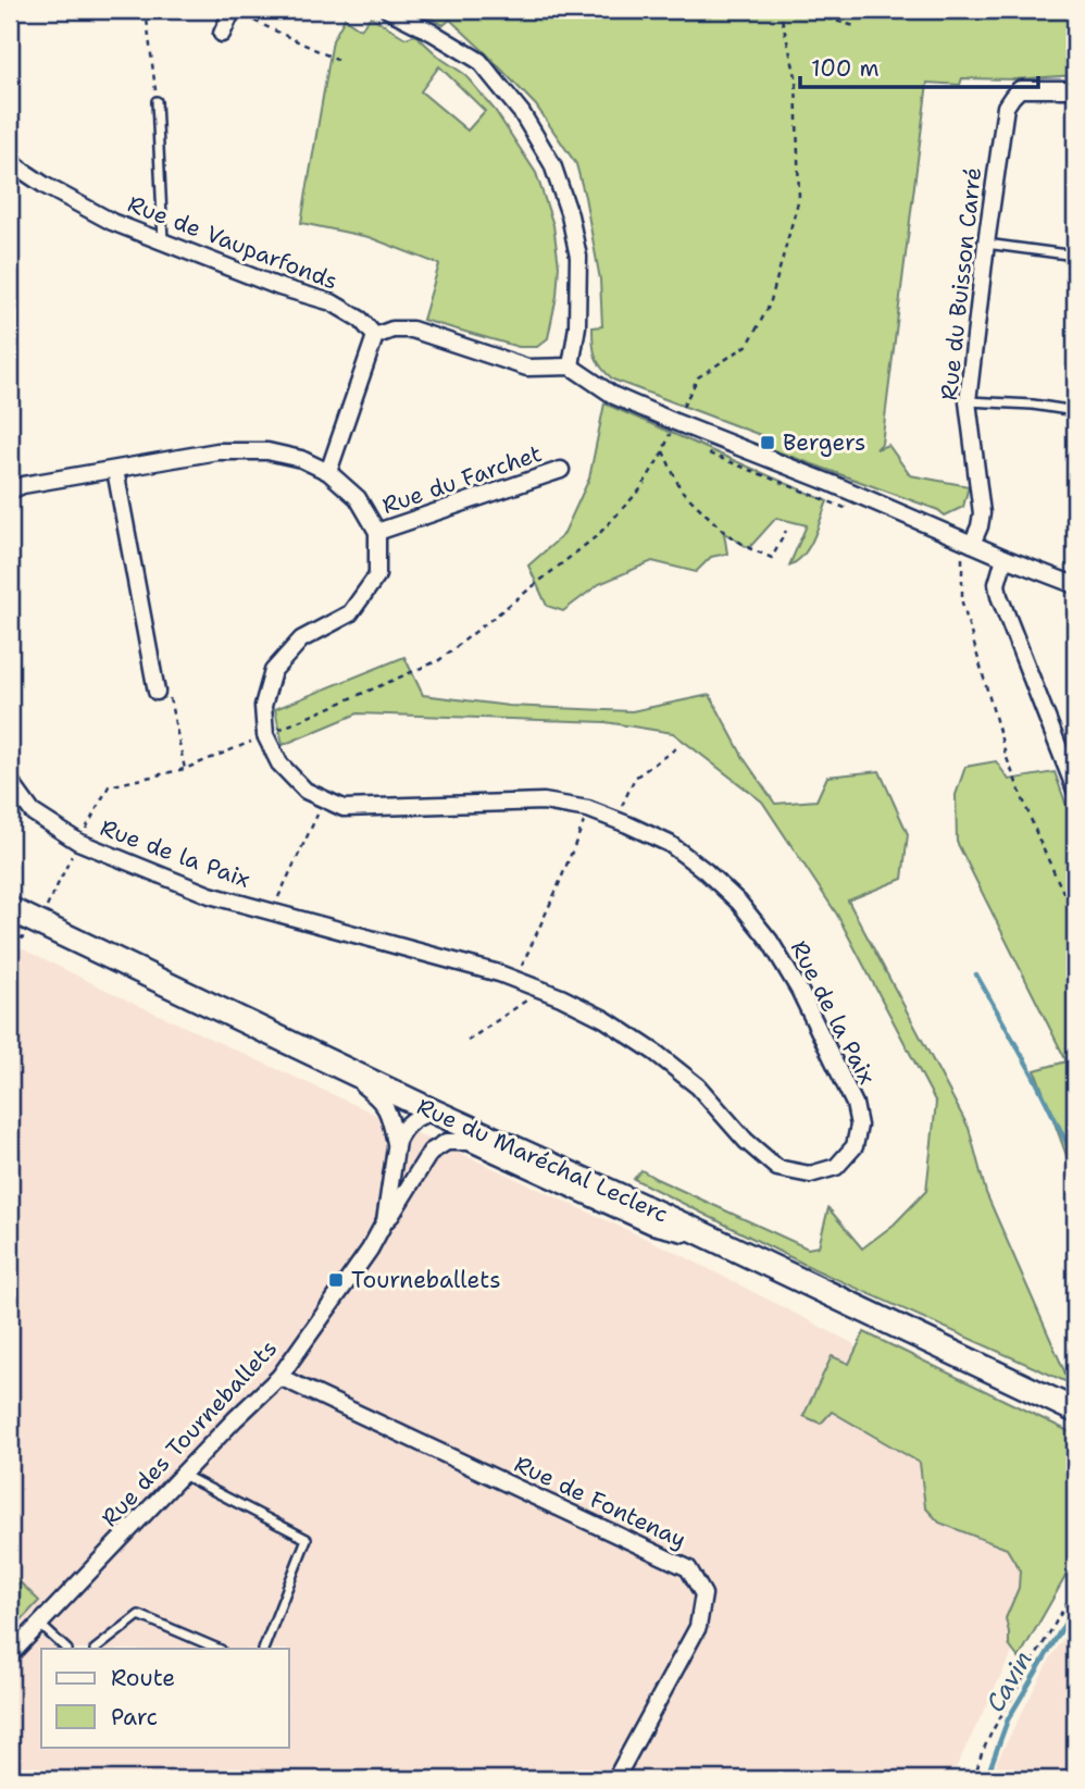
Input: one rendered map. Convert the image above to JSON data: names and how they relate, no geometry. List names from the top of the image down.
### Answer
{
  "streets": {
    "main road": ["Rue du Maréchal Leclerc"],
    "street": [
      "Rue de Vauparfonds",
      "Rue du Buisson Carré",
      "Rue du Farchet",
      "Rue de la Paix",
      "Rue des Tourneballets",
      "Rue de Fontenay"
    ]
  },
  "crossings": [
    ["Rue du Farchet", "Rue de la Paix"],
    ["Rue du Maréchal Leclerc", "Rue des Tourneballets"],
    ["Rue des Tourneballets", "Rue de Fontenay"]
  ],
  "water": ["Cavin"],
  "places": {
    "transit": ["Bergers", "Tourneballets"]
  },
  "legend": ["Route", "Parc"],
  "scale_bar": "100 m"
}
